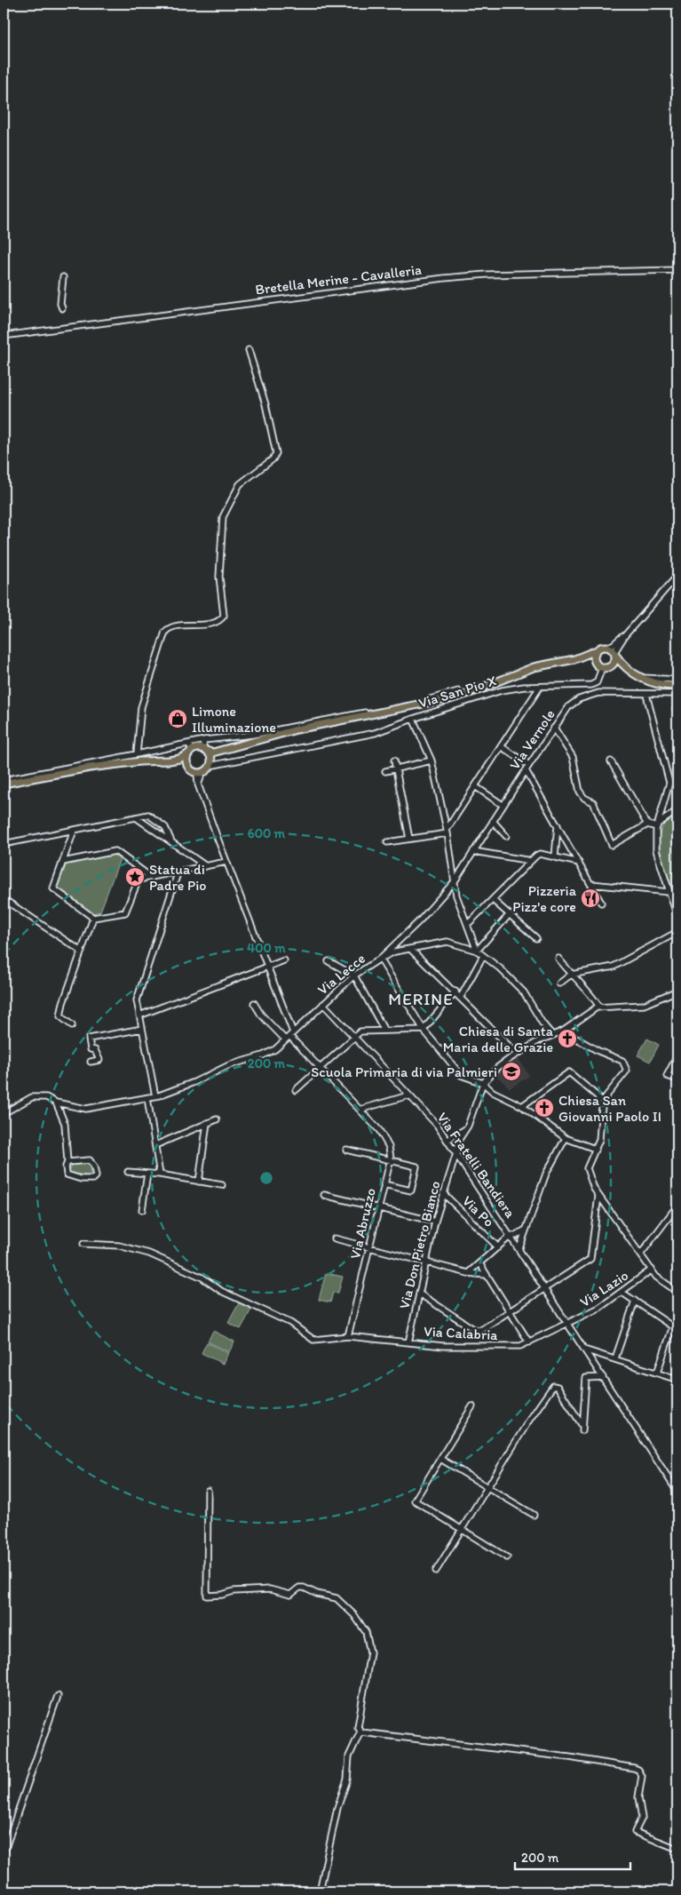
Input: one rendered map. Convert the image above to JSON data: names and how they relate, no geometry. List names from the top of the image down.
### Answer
{
  "streets": {
    "street": [
      "Bretella Merine - Cavalleria",
      "Via San Pio X",
      "Via Vernole",
      "Via Lecce",
      "Via Fratelli Bandiera",
      "Via Po",
      "Via Abruzzo",
      "Via Don Pietro Bianco",
      "Via Lazio",
      "Via Calabria"
    ]
  },
  "crossings": [
    ["Via San Pio X", "Via Vernole"],
    ["Via Vernole", "Via Lecce"],
    ["Via Lecce", "Via Fratelli Bandiera"],
    ["Via Fratelli Bandiera", "Via Don Pietro Bianco"],
    ["Via Fratelli Bandiera", "Via Lazio"],
    ["Via Fratelli Bandiera", "Via Calabria"],
    ["Via Po", "Via Don Pietro Bianco"],
    ["Via Abruzzo", "Via Calabria"],
    ["Via Don Pietro Bianco", "Via Calabria"],
    ["Via Lazio", "Via Calabria"]
  ],
  "districts": ["MERINE"],
  "places": {
    "shop": ["Limone Illuminazione"],
    "place": ["Statua di Padre Pio"],
    "restaurant": ["Pizzeria Pizz'e core"],
    "church": ["Chiesa di Santa Maria delle Grazie", "Chiesa San Giovanni Paolo II"],
    "school or university": ["Scuola Primaria di via Palmieri"]
  },
  "scale_bar": "200 m",
  "rings": ["600 m", "400 m", "200 m"]
}
